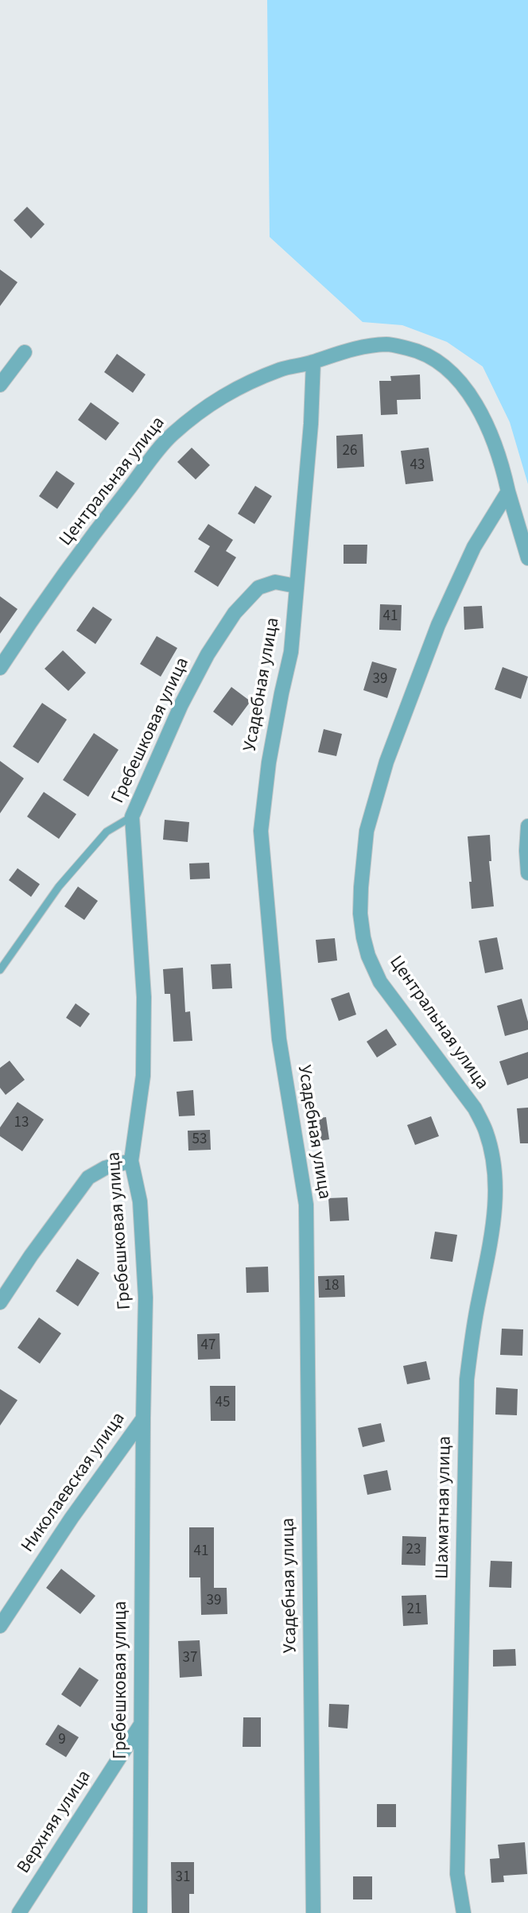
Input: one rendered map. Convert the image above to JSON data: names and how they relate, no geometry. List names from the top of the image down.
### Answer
{
  "streets": {
    "street": [
      "Центральная улица",
      "Усадебная улица",
      "Гребешковая улица",
      "Николаевская улица",
      "Шахматная улица",
      "Верхняя улица"
    ]
  },
  "crossings": [
    ["Центральная улица", "Усадебная улица"],
    ["Центральная улица", "Шахматная улица"],
    ["Усадебная улица", "Гребешковая улица"],
    ["Гребешковая улица", "Николаевская улица"],
    ["Гребешковая улица", "Верхняя улица"]
  ],
  "house_numbers": [
    "26",
    "43",
    "41",
    "39",
    "13",
    "53",
    "18",
    "47",
    "45",
    "23",
    "41",
    "39",
    "21",
    "37",
    "9",
    "31"
  ]
}
